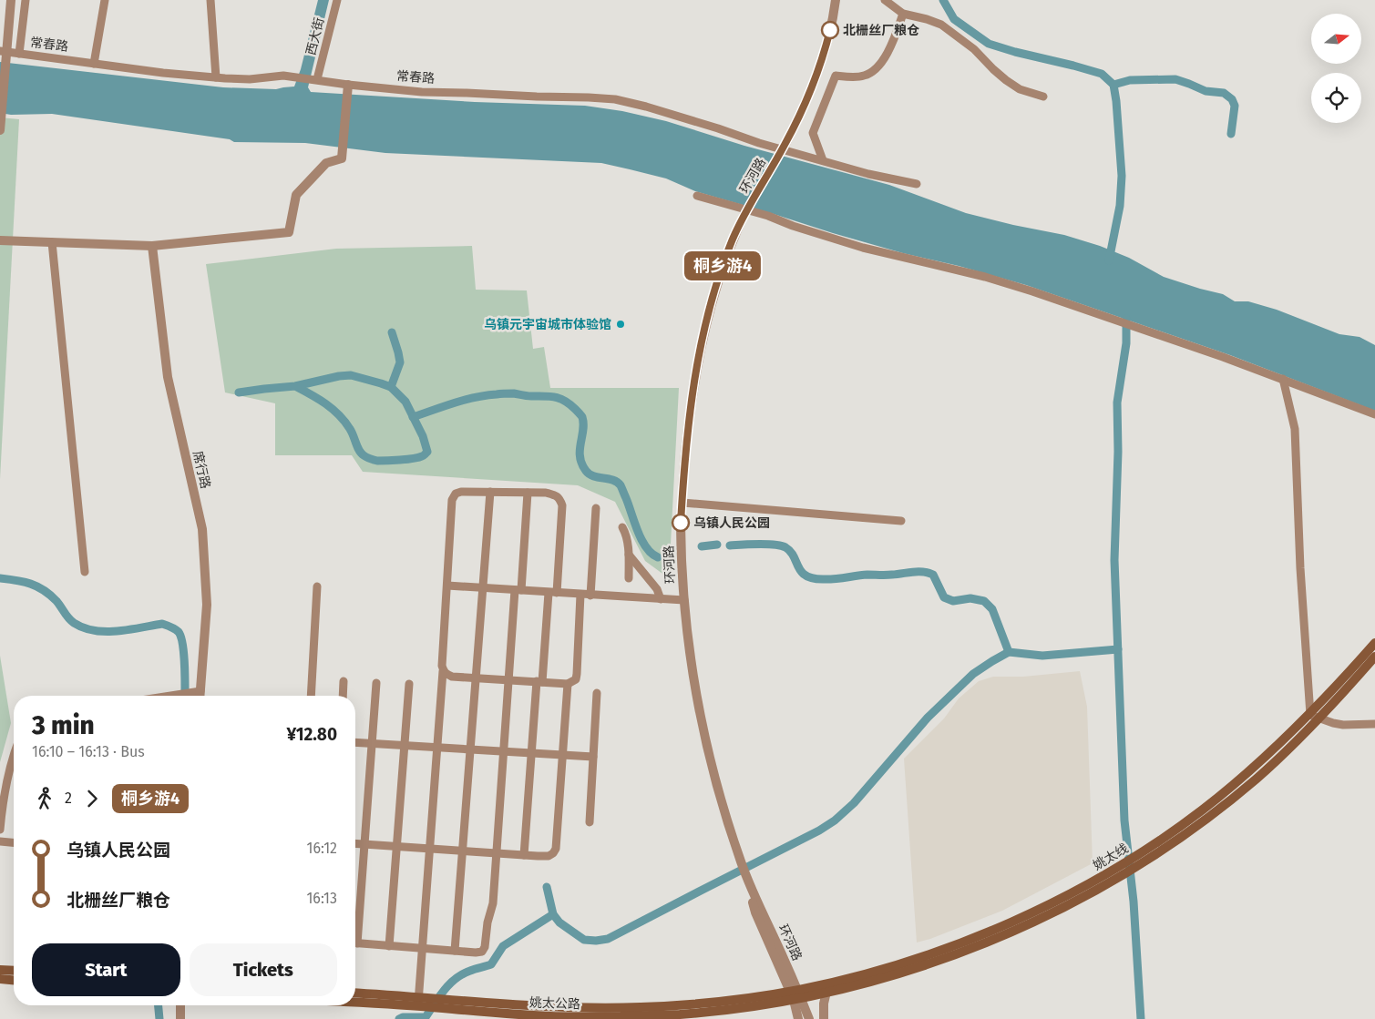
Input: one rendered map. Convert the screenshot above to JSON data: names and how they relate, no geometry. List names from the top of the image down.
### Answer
{
  "streets": {
    "main road": ["姚太线", "姚太公路"],
    "street": [
      "西大街",
      "常春路",
      "环河路",
      "席行路"
    ]
  },
  "crossings": [
    ["西大街", "常春路"],
    ["环河路", "姚太线"],
    ["环河路", "姚太公路"],
    ["姚太线", "姚太公路"]
  ],
  "places": ["北栅丝厂粮仓", "乌镇元宇宙城市体验馆", "乌镇人民公园"],
  "lines": ["bus line 桐乡游4"],
  "north": "right",
  "page": {
    "on_map": "桐乡游4",
    "heading": ["3 min", "16:10 – 16:13 · Bus", "¥12.80"],
    "legs": ["2", "桐乡游4"],
    "list": [
      {
        "name": "乌镇人民公园",
        "value": "16:12"
      },
      {
        "name": "北栅丝厂粮仓",
        "value": "16:13"
      }
    ],
    "buttons": ["Start", "Tickets"]
  }
}
